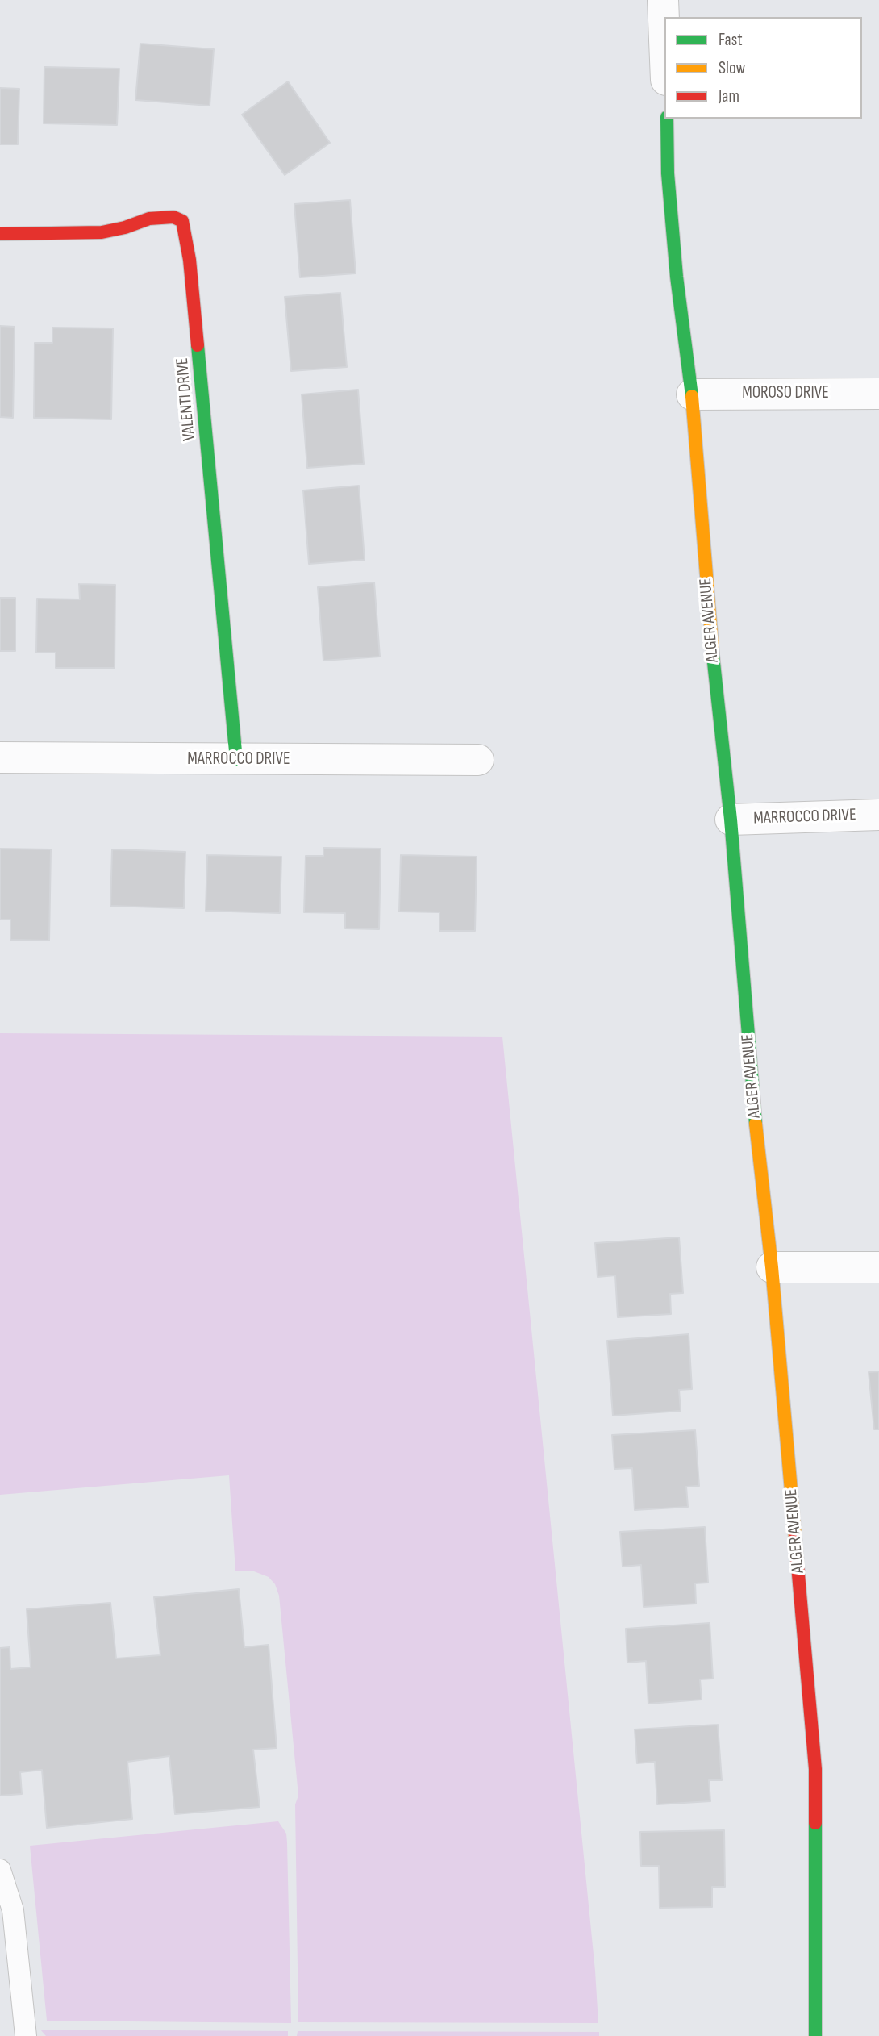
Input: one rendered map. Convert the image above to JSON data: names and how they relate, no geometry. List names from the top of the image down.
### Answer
{
  "streets": {
    "street": [
      "MOROSO DRIVE",
      "VALENTI DRIVE",
      "ALGER AVENUE",
      "MARROCCO DRIVE"
    ]
  },
  "crossings": [
    ["MOROSO DRIVE", "ALGER AVENUE"],
    ["VALENTI DRIVE", "MARROCCO DRIVE"],
    ["ALGER AVENUE", "MARROCCO DRIVE"]
  ],
  "legend": ["Fast", "Slow", "Jam"]
}
